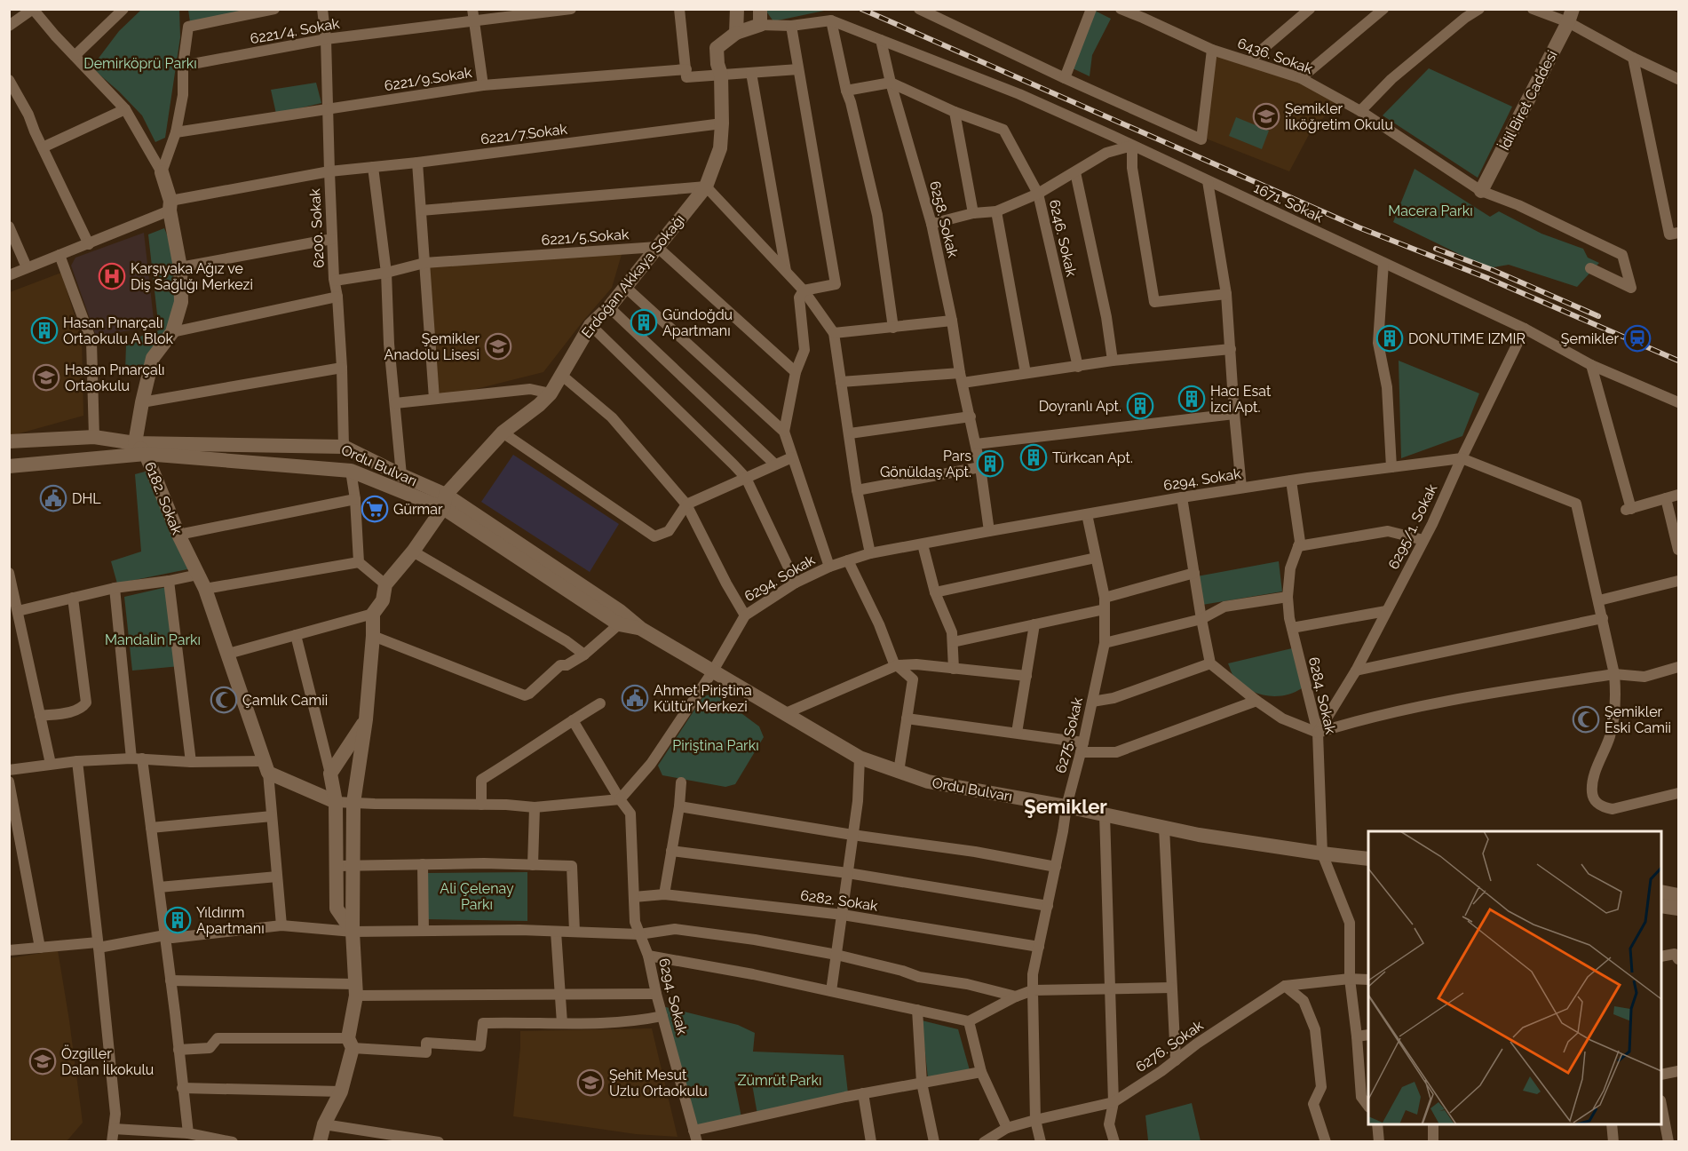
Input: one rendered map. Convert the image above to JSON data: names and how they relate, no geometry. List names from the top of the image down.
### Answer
{
  "streets": {
    "street": [
      "6221/4. Sokak",
      "6436. Sokak",
      "6221/9.Sokak",
      "İdil Biret Caddesi",
      "6221/7.Sokak",
      "1671. Sokak",
      "6258. Sokak",
      "6200. Sokak",
      "6221/5.Sokak",
      "6246. Sokak",
      "Erdoğan Akkaya Sokağı",
      "Ordu Bulvarı",
      "6294. Sokak",
      "6182. Sokak",
      "6295/1. Sokak",
      "6284. Sokak",
      "6275. Sokak",
      "6282. Sokak",
      "6276. Sokak"
    ]
  },
  "crossings": [
    ["6221/4. Sokak", "6200. Sokak"],
    ["6436. Sokak", "İdil Biret Caddesi"],
    ["6221/9.Sokak", "6200. Sokak"],
    ["6221/7.Sokak", "6200. Sokak"],
    ["6221/7.Sokak", "Erdoğan Akkaya Sokağı"],
    ["1671. Sokak", "6258. Sokak"],
    ["1671. Sokak", "6295/1. Sokak"],
    ["6258. Sokak", "6246. Sokak"],
    ["6258. Sokak", "6294. Sokak"],
    ["6200. Sokak", "6221/5.Sokak"],
    ["6200. Sokak", "Ordu Bulvarı"],
    ["6221/5.Sokak", "Erdoğan Akkaya Sokağı"],
    ["Erdoğan Akkaya Sokağı", "Ordu Bulvarı"],
    ["Ordu Bulvarı", "6294. Sokak"],
    ["Ordu Bulvarı", "6182. Sokak"],
    ["Ordu Bulvarı", "6284. Sokak"],
    ["Ordu Bulvarı", "6275. Sokak"],
    ["6294. Sokak", "6295/1. Sokak"],
    ["6294. Sokak", "6284. Sokak"],
    ["6294. Sokak", "6275. Sokak"],
    ["6294. Sokak", "6282. Sokak"],
    ["6295/1. Sokak", "6284. Sokak"],
    ["6284. Sokak", "6276. Sokak"],
    ["6275. Sokak", "6282. Sokak"],
    ["6275. Sokak", "6276. Sokak"]
  ],
  "districts": ["Şemikler"],
  "parks": [
    "Demirköprü Parkı",
    "Macera Parkı",
    "Mandalin Parkı",
    "Piriştina Parkı",
    "Ali Çelenay Parkı",
    "Zümrüt Parkı"
  ],
  "places": {
    "school or university": [
      "Şemikler İlköğretim Okulu",
      "Şemikler Anadolu Lisesi",
      "Hasan Pınarçalı Ortaokulu",
      "Özgiller Dalan İlkokulu",
      "Şehit Mesut Uzlu Ortaokulu"
    ],
    "hospital": ["Karşıyaka Ağız ve Diş Sağlığı Merkezi"],
    "building": [
      "Gündoğdu Apartmanı",
      "Hasan Pınarçalı Ortaokulu A Blok",
      "DONUTIME IZMIR",
      "Hacı Esat İzci Apt.",
      "Doyranlı Apt.",
      "Türkcan Apt.",
      "Pars Gönüldaş Apt.",
      "Yıldırım Apartmanı"
    ],
    "station": ["Şemikler"],
    "public building": ["DHL", "Ahmet Piriştina Kültür Merkezi"],
    "supermarket": ["Gürmar"],
    "mosque": ["Çamlık Camii", "Şemikler Eski Camii"]
  }
}
